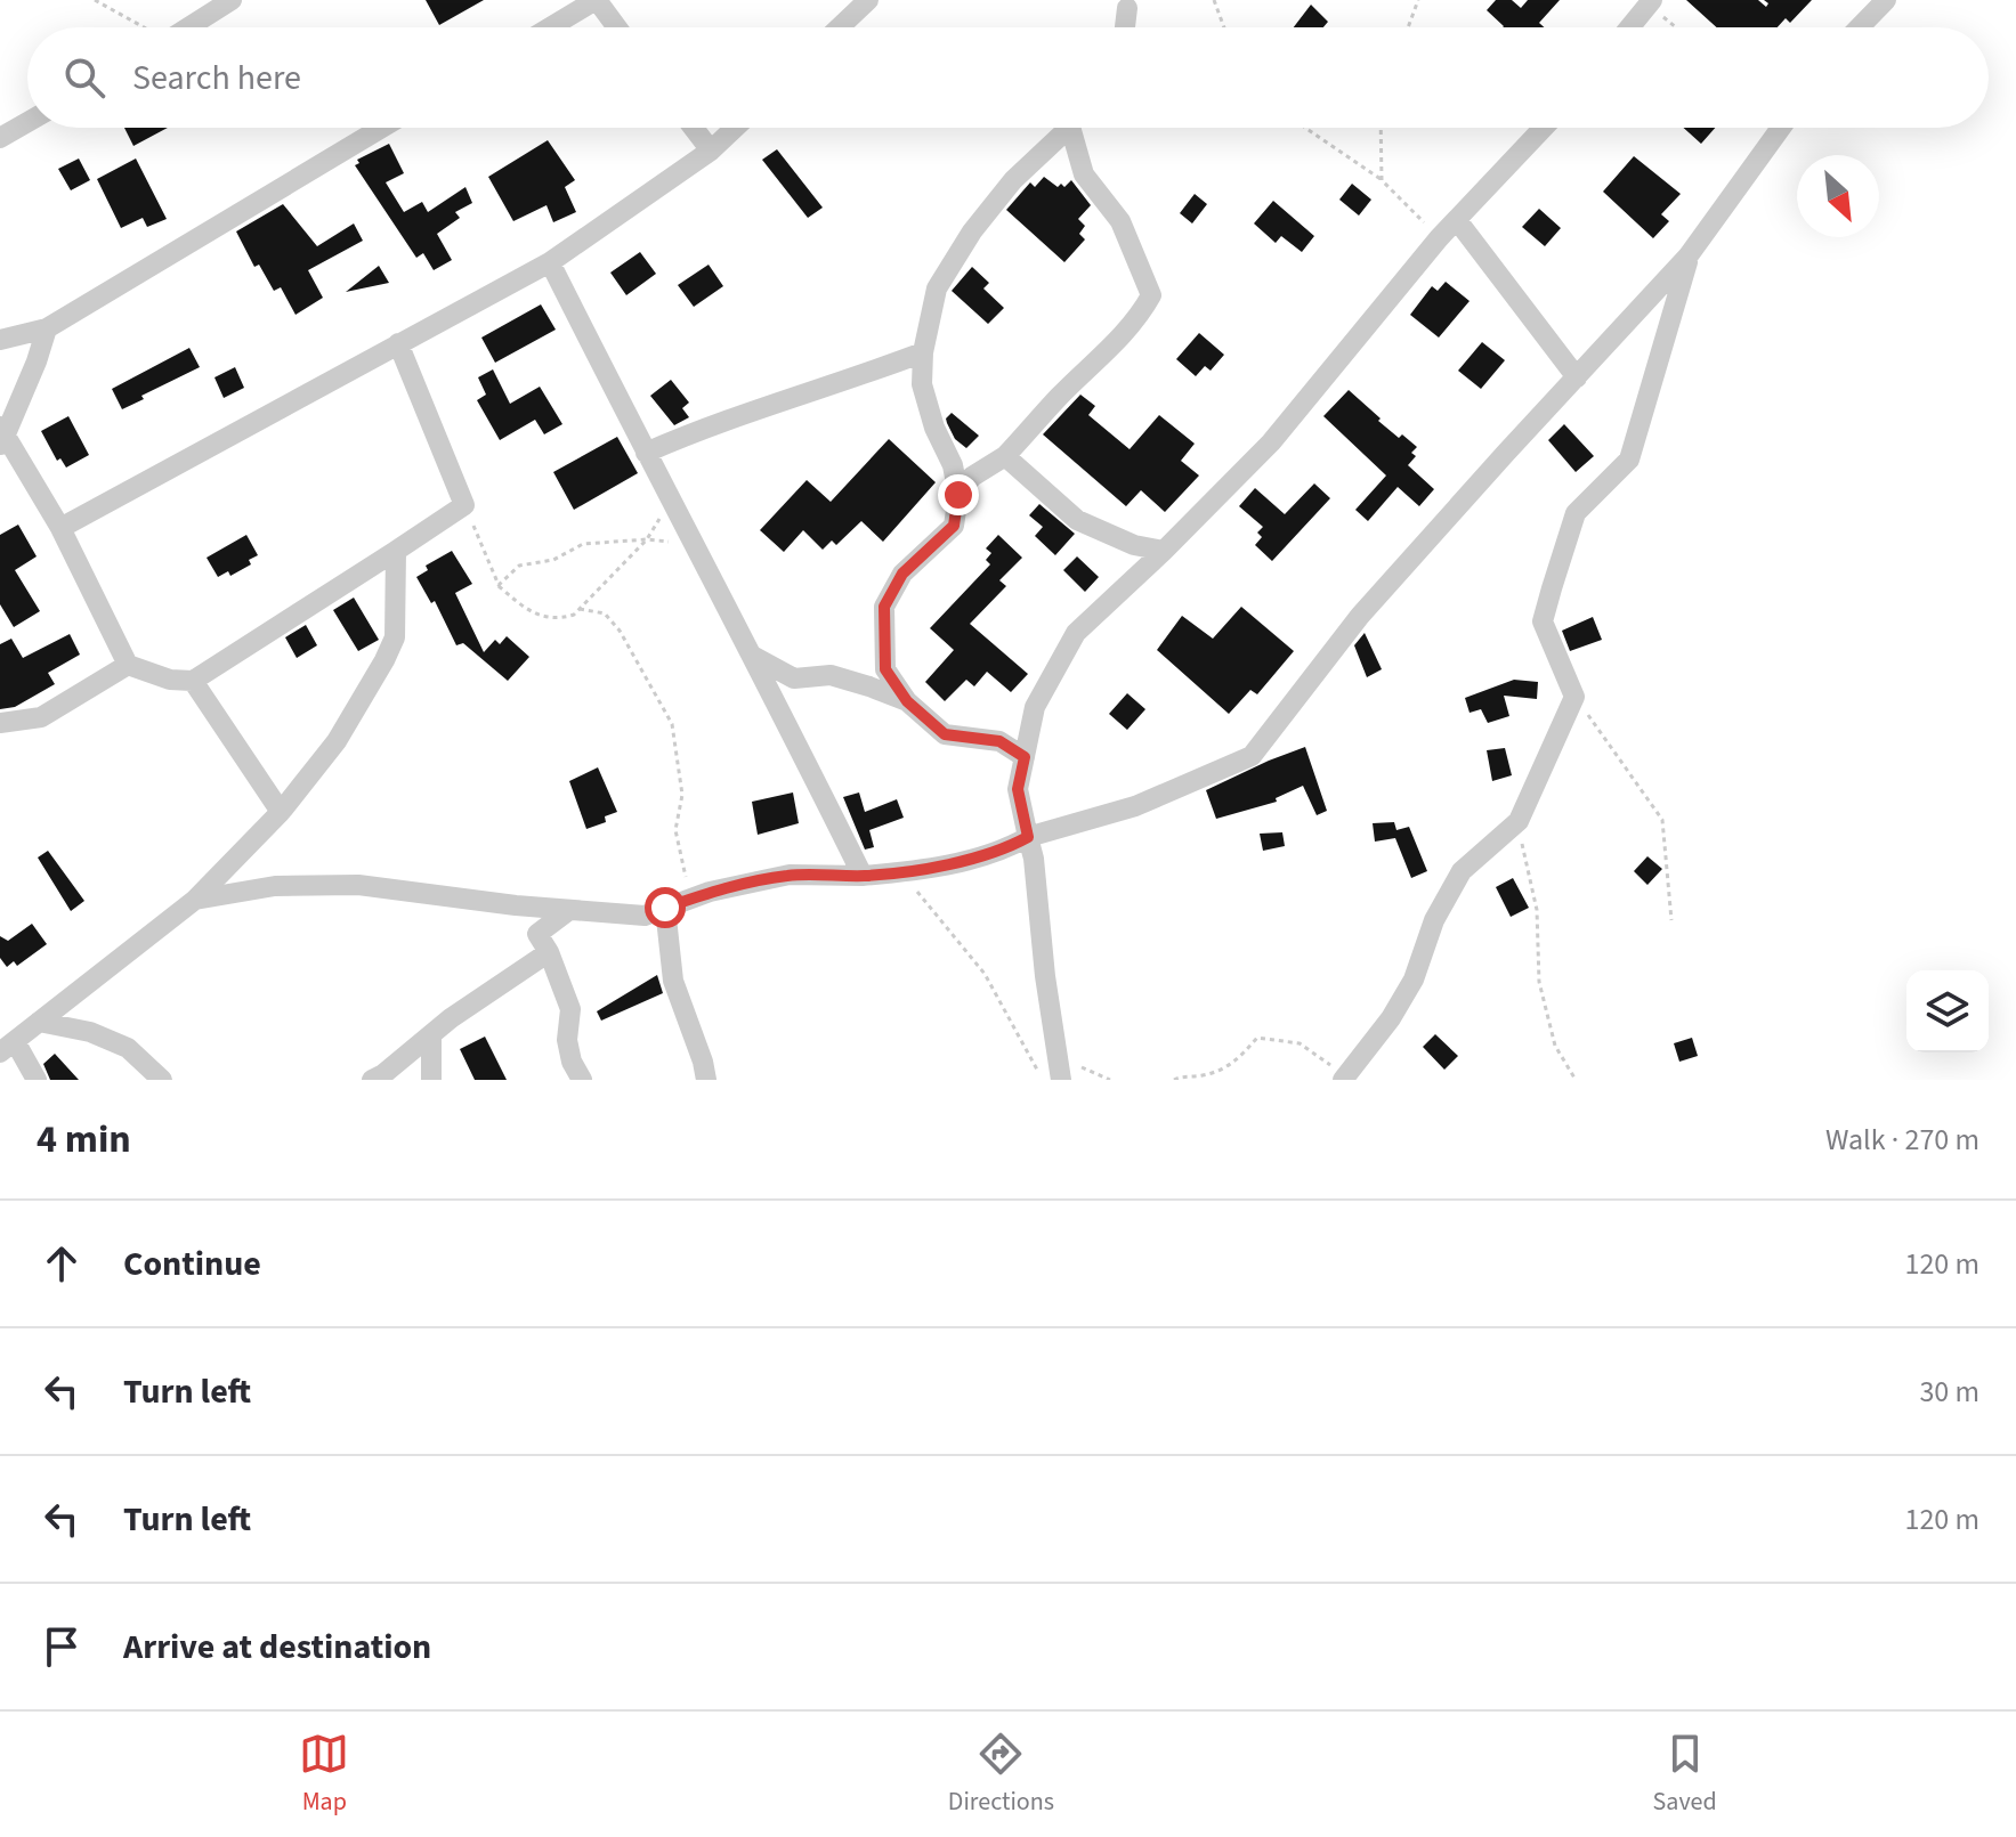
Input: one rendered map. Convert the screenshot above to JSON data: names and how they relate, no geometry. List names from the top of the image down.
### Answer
{
  "north": "bottom right",
  "page": {
    "search": "Search here",
    "heading": ["4 min", "Walk · 270 m"],
    "list": [
      ["Continue", "120 m"],
      ["Turn left", "30 m"],
      ["Turn left", "120 m"],
      "Arrive at destination"
    ],
    "nav": ["Map", "Directions", "Saved"]
  }
}
